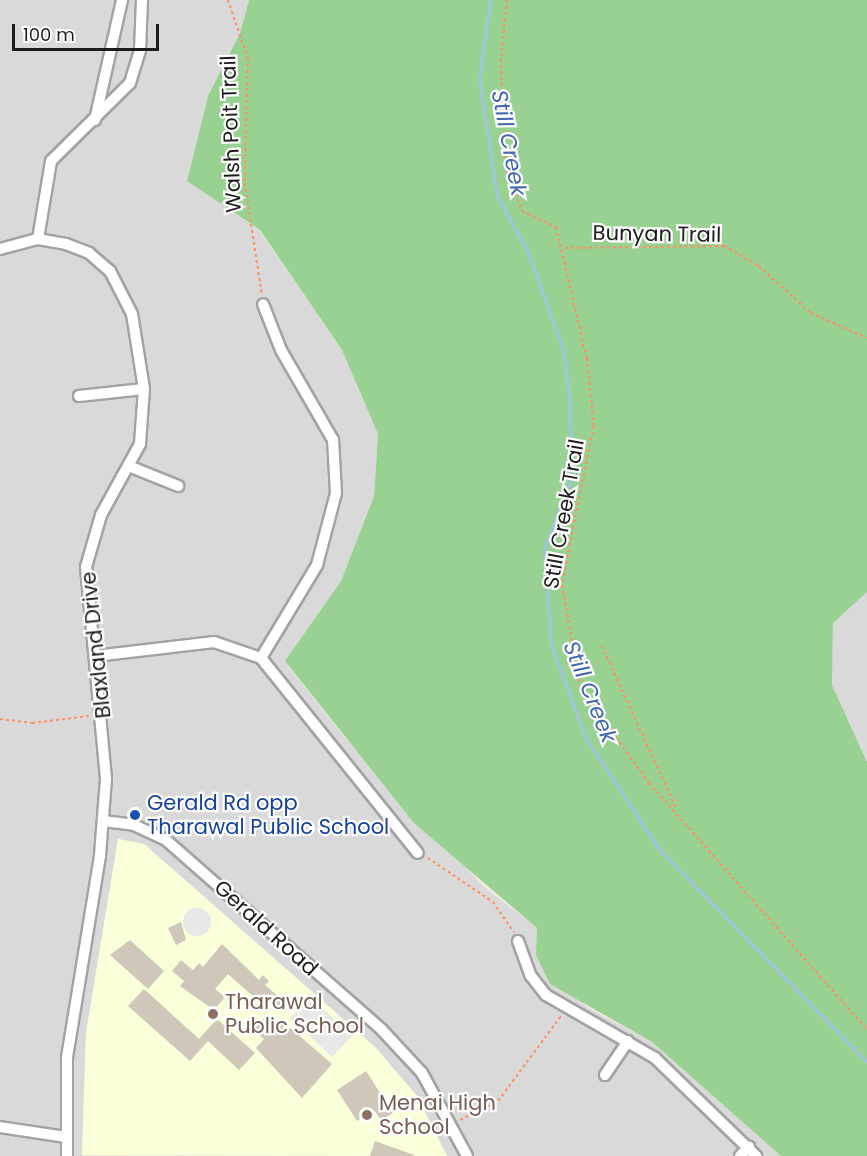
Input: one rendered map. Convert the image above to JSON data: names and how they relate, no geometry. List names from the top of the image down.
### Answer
{
  "streets": {
    "street": ["Blaxland Drive", "Gerald Road"],
    "path": ["Walsh Poit Trail", "Bunyan Trail", "Still Creek Trail"]
  },
  "crossings": [
    ["Bunyan Trail", "Still Creek Trail"],
    ["Blaxland Drive", "Gerald Road"]
  ],
  "water": ["Still Creek"],
  "places": ["Gerald Rd opp Tharawal Public School", "Tharawal Public School", "Menai High School"],
  "scale_bar": "100 m"
}
